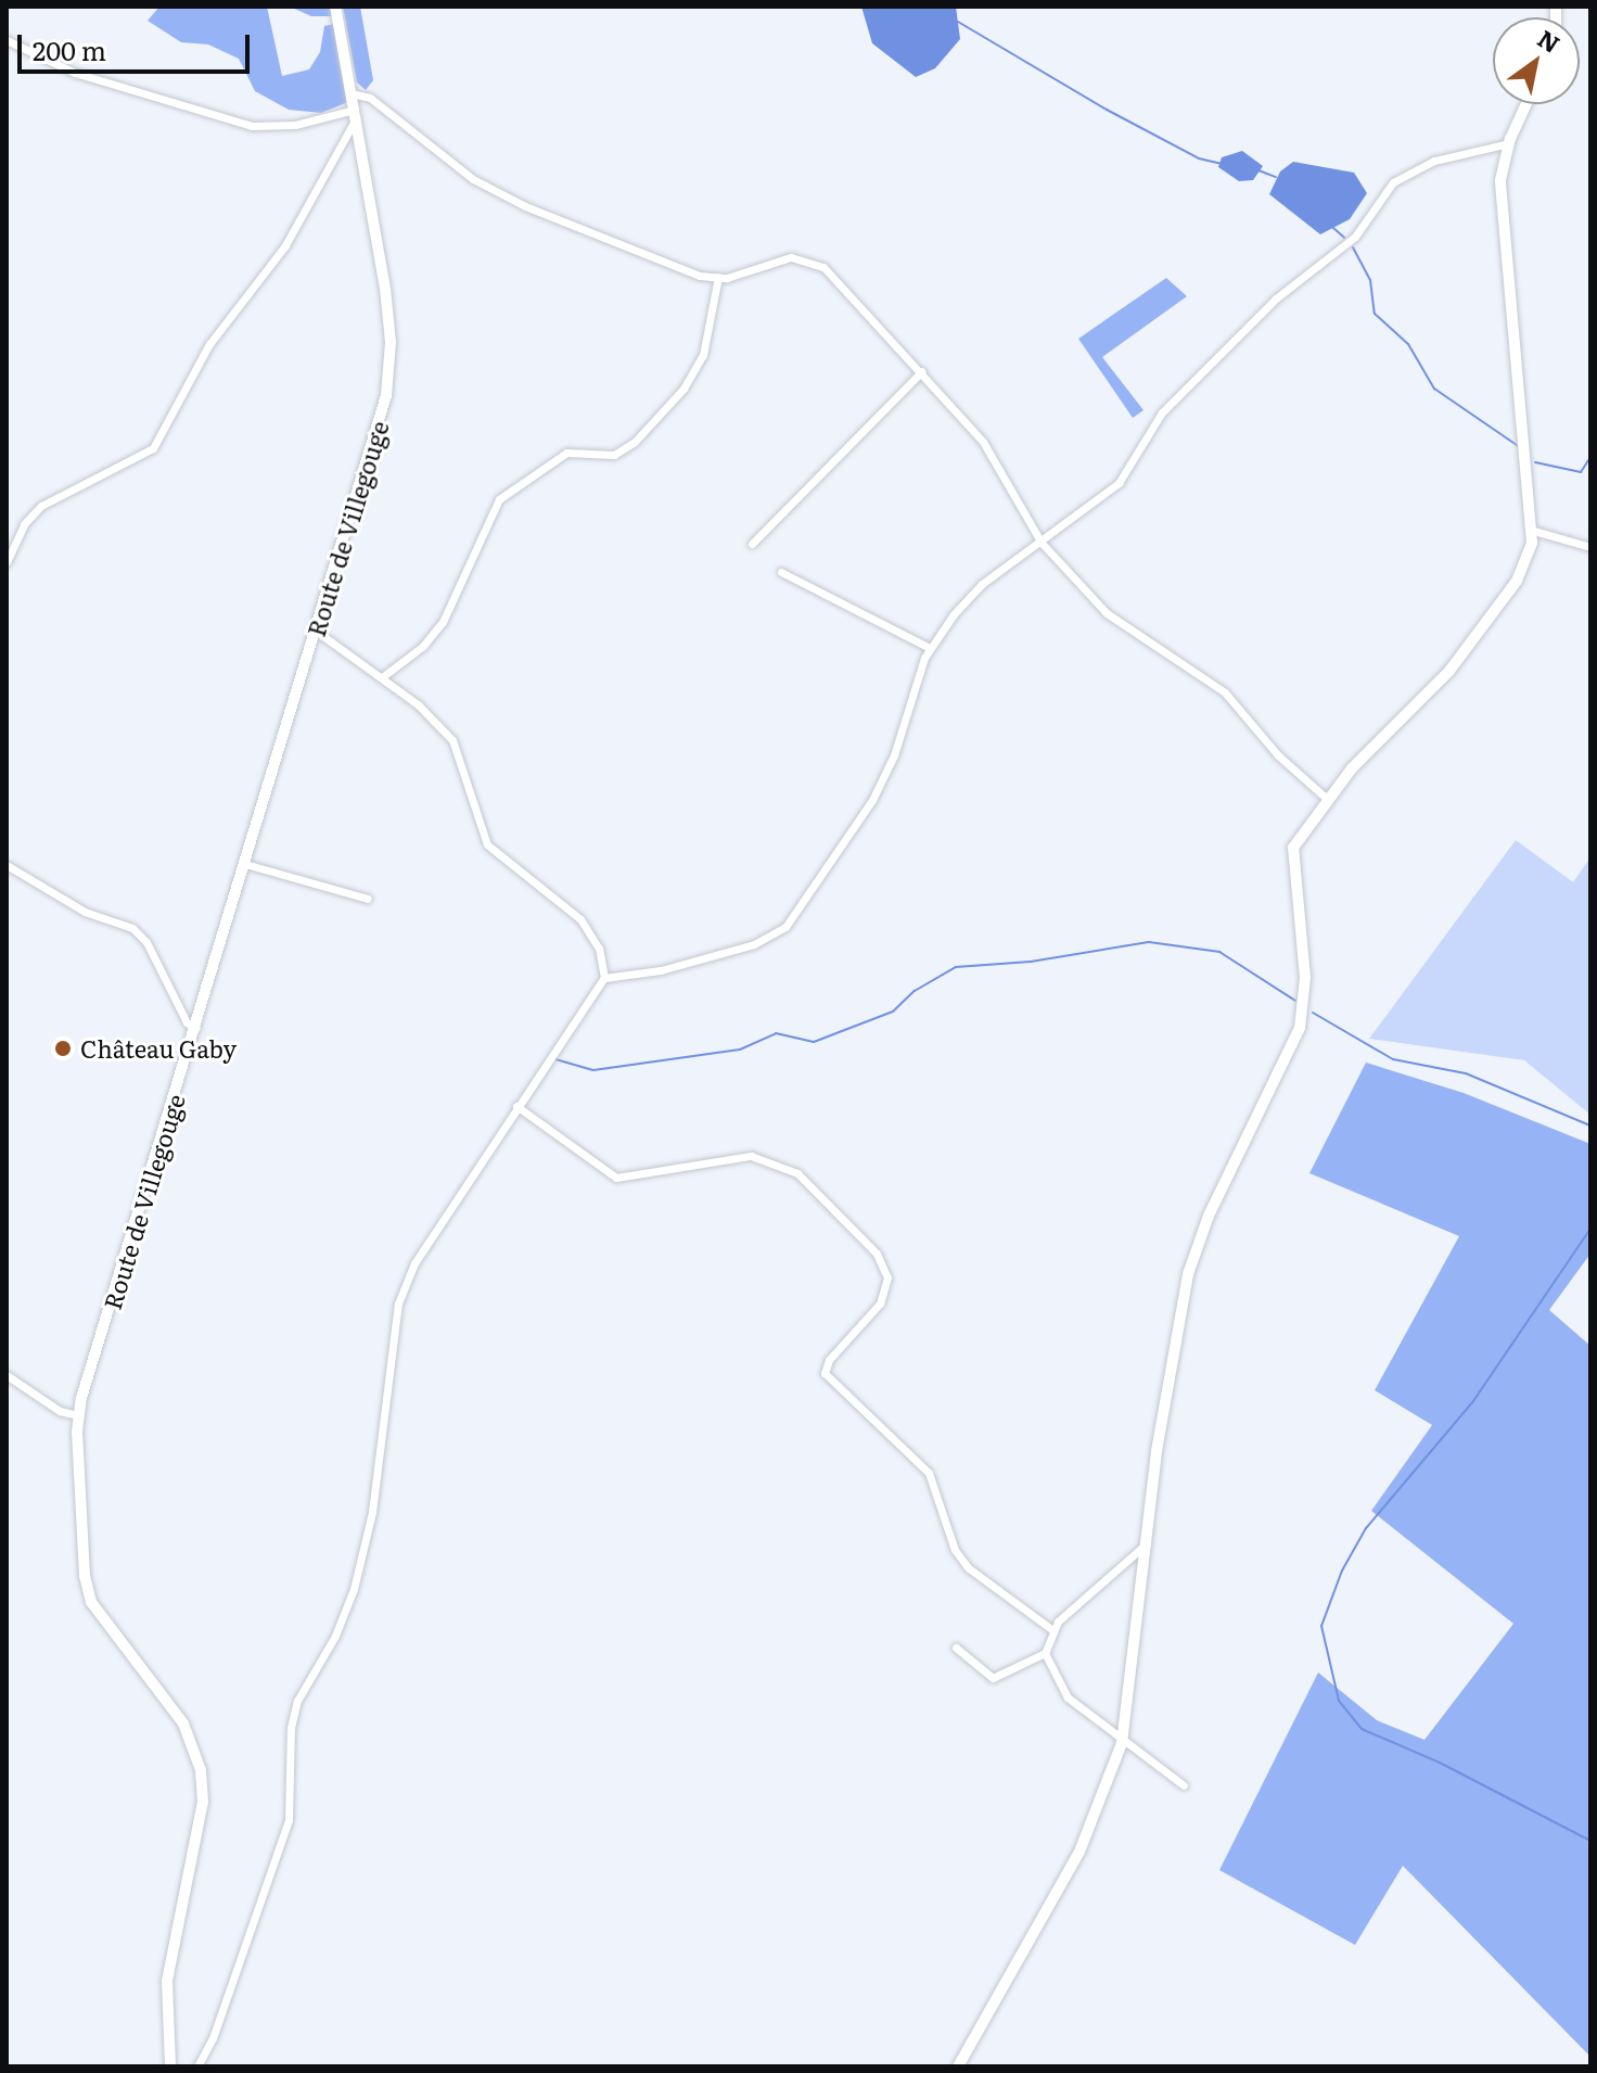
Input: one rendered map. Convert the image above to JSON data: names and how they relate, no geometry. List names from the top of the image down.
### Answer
{
  "streets": {
    "street": ["Route de Villegouge"]
  },
  "places": ["Château Gaby"],
  "scale_bar": "200 m",
  "north": "top right"
}
